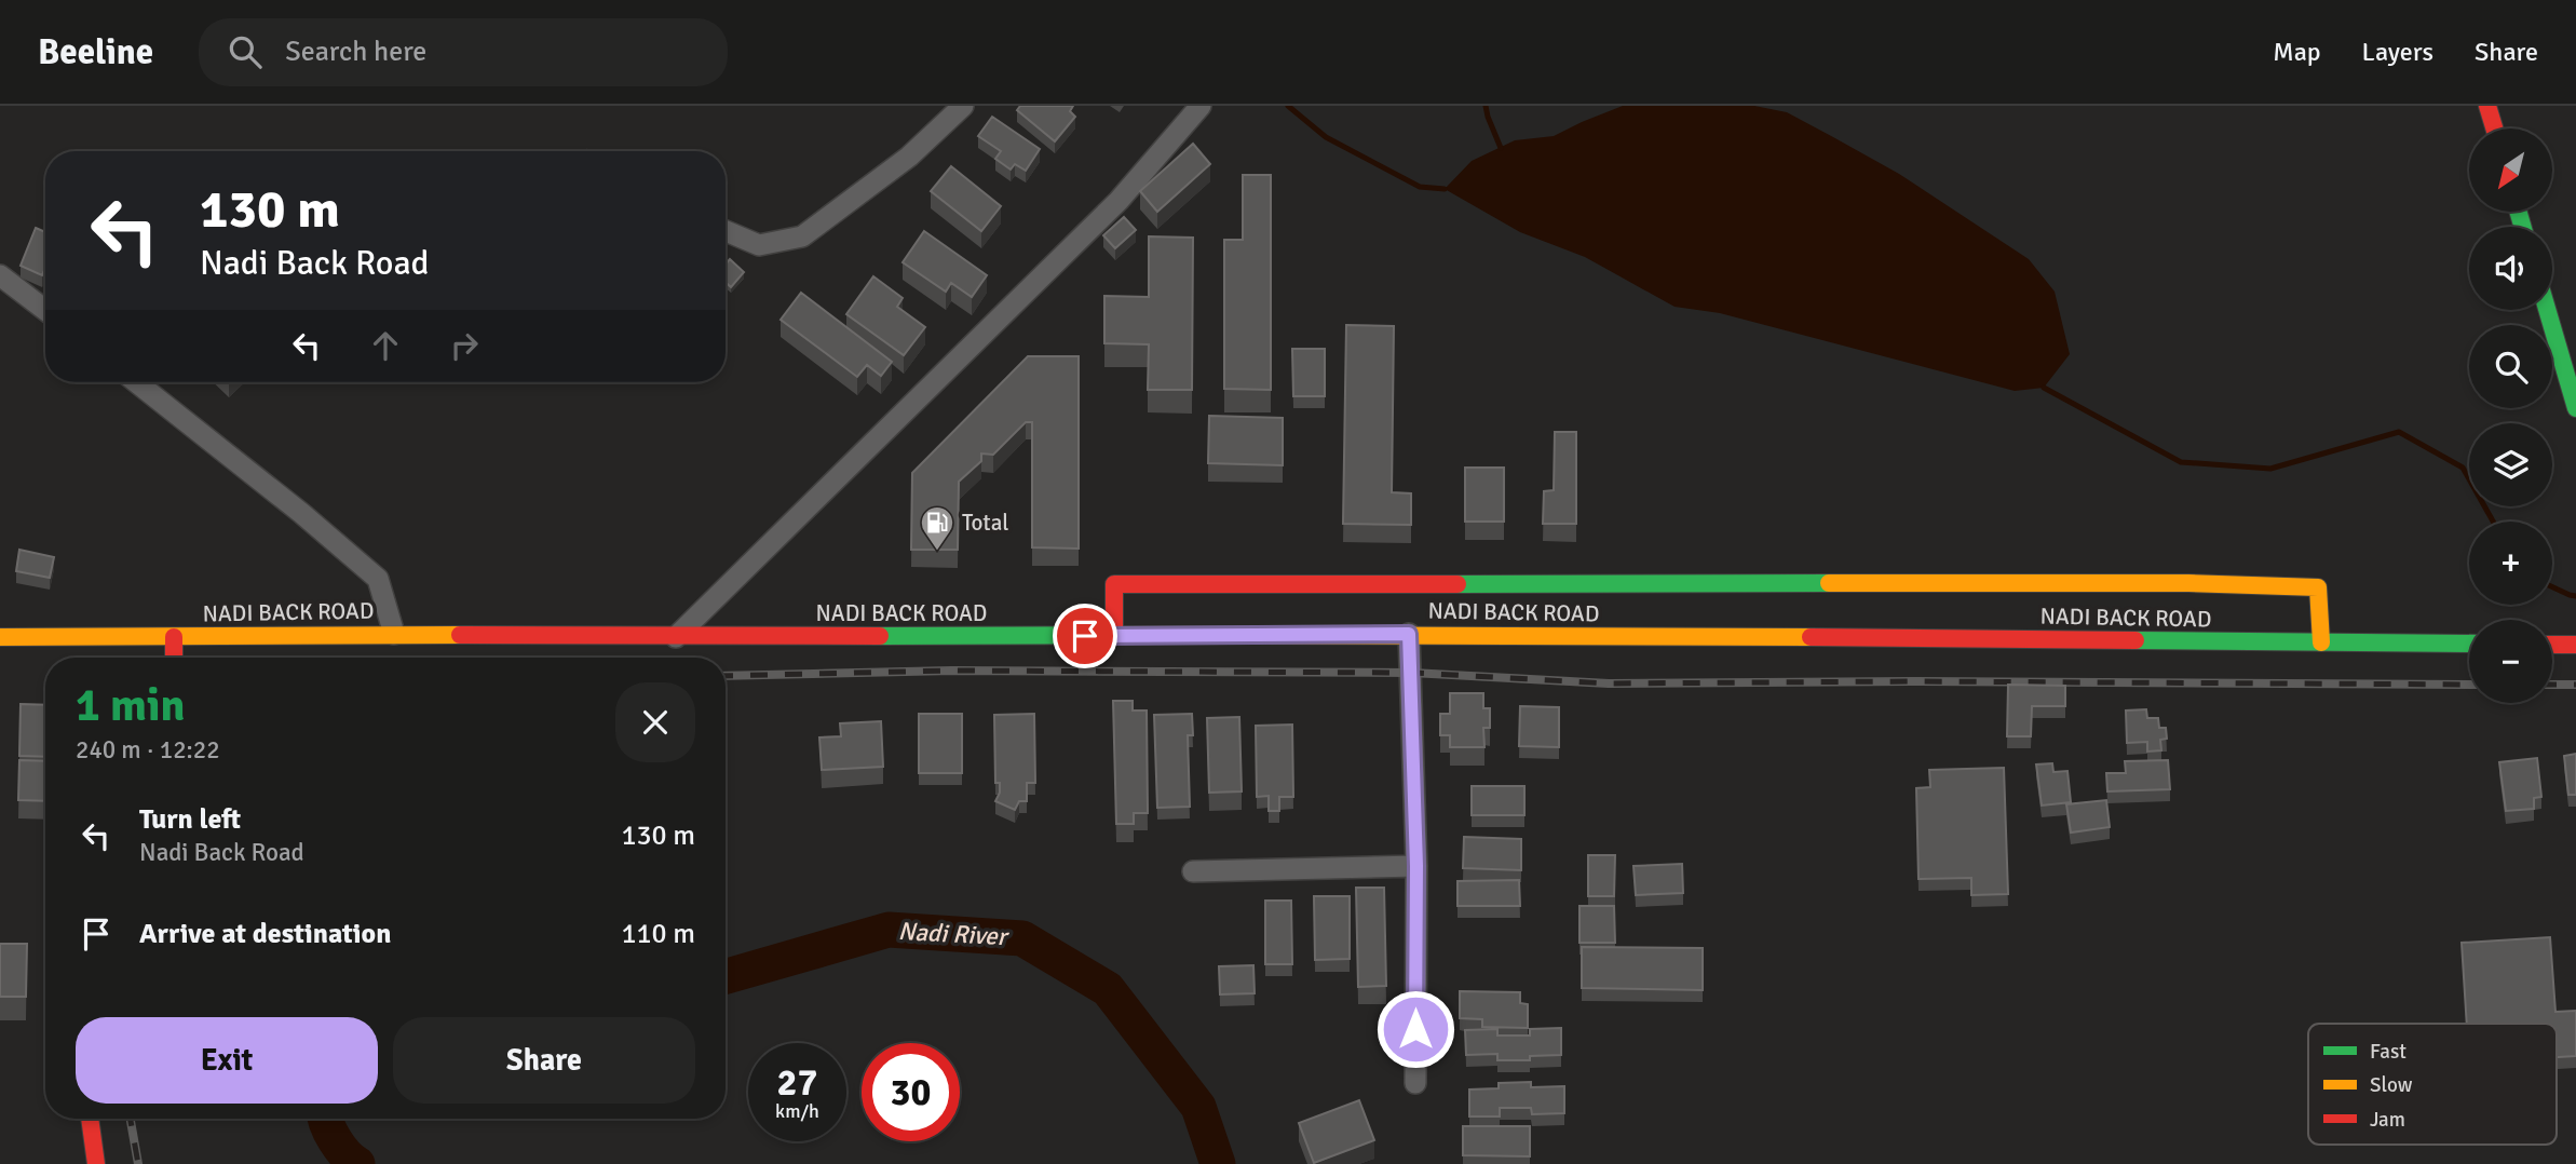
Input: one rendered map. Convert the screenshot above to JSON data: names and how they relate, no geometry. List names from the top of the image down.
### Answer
{
  "streets": {
    "main road": ["NADI BACK ROAD"]
  },
  "water": ["Nadi River"],
  "places": {
    "fuel station": ["Total"]
  },
  "legend": ["Fast", "Slow", "Jam"],
  "north": "bottom left",
  "page": {
    "header": "Beeline",
    "search": "Search here",
    "nav": ["Map", "Layers", "Share"],
    "map_buttons": ["+", "−"],
    "turn": ["130 m", "Nadi Back Road"],
    "heading": ["1 min", "240 m · 12:22"],
    "list": [
      {
        "name": "Turn left",
        "note": "Nadi Back Road",
        "value": "130 m"
      },
      {
        "name": "Arrive at destination",
        "value": "110 m"
      }
    ],
    "buttons": ["Exit", "Share"],
    "speed": "27 km/h",
    "limit": "30"
  }
}
